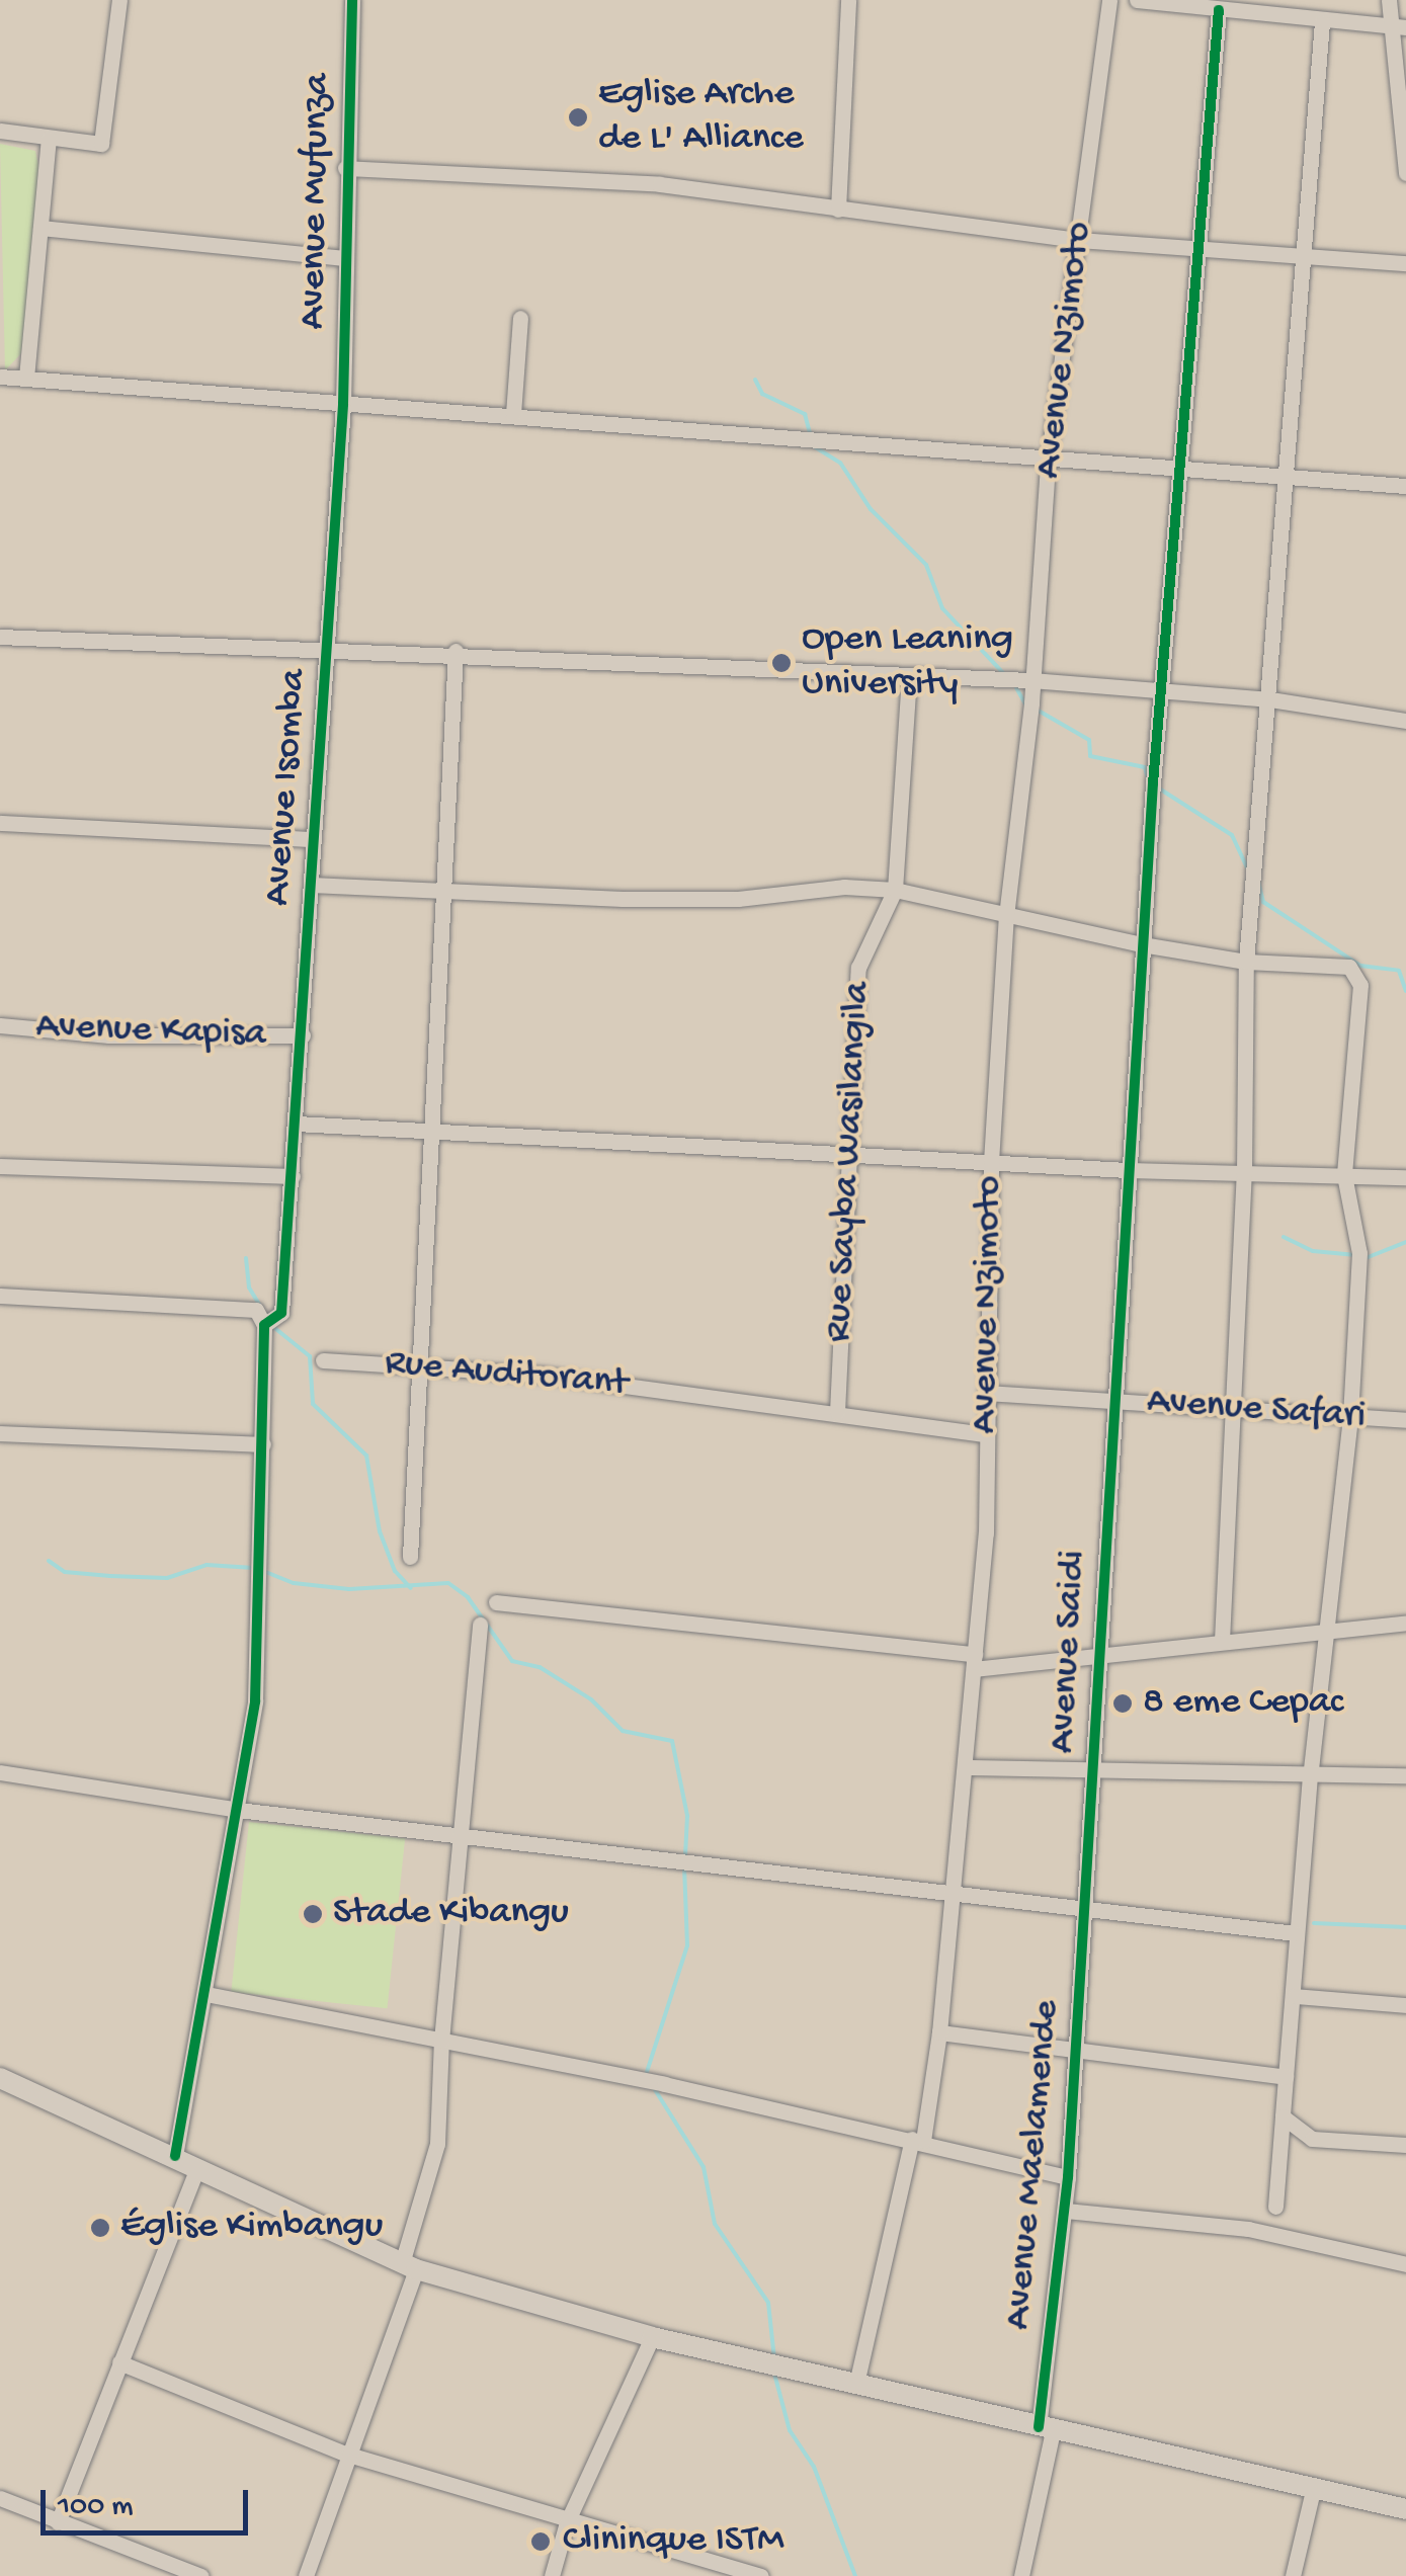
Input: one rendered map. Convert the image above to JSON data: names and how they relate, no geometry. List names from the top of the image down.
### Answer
{
  "streets": {
    "street": [
      "Avenue Mufunza",
      "Avenue Nzimoto",
      "Avenue Isomba",
      "Avenue Kapisa",
      "Rue Sayba Wasilangila",
      "Rue Auditorant",
      "Avenue Safari",
      "Avenue Saidi",
      "Avenue Maelamende"
    ]
  },
  "crossings": [
    ["Avenue Mufunza", "Avenue Isomba"],
    ["Avenue Nzimoto", "Avenue Safari"],
    ["Avenue Isomba", "Avenue Kapisa"],
    ["Rue Sayba Wasilangila", "Rue Auditorant"],
    ["Avenue Safari", "Avenue Saidi"],
    ["Avenue Saidi", "Avenue Maelamende"]
  ],
  "places": [
    "Eglise Arche de L' Alliance",
    "Open Leaning University",
    "8 eme Cepac",
    "Stade Kibangu",
    "Église Kimbangu",
    "Clininque ISTM"
  ],
  "scale_bar": "100 m"
}
